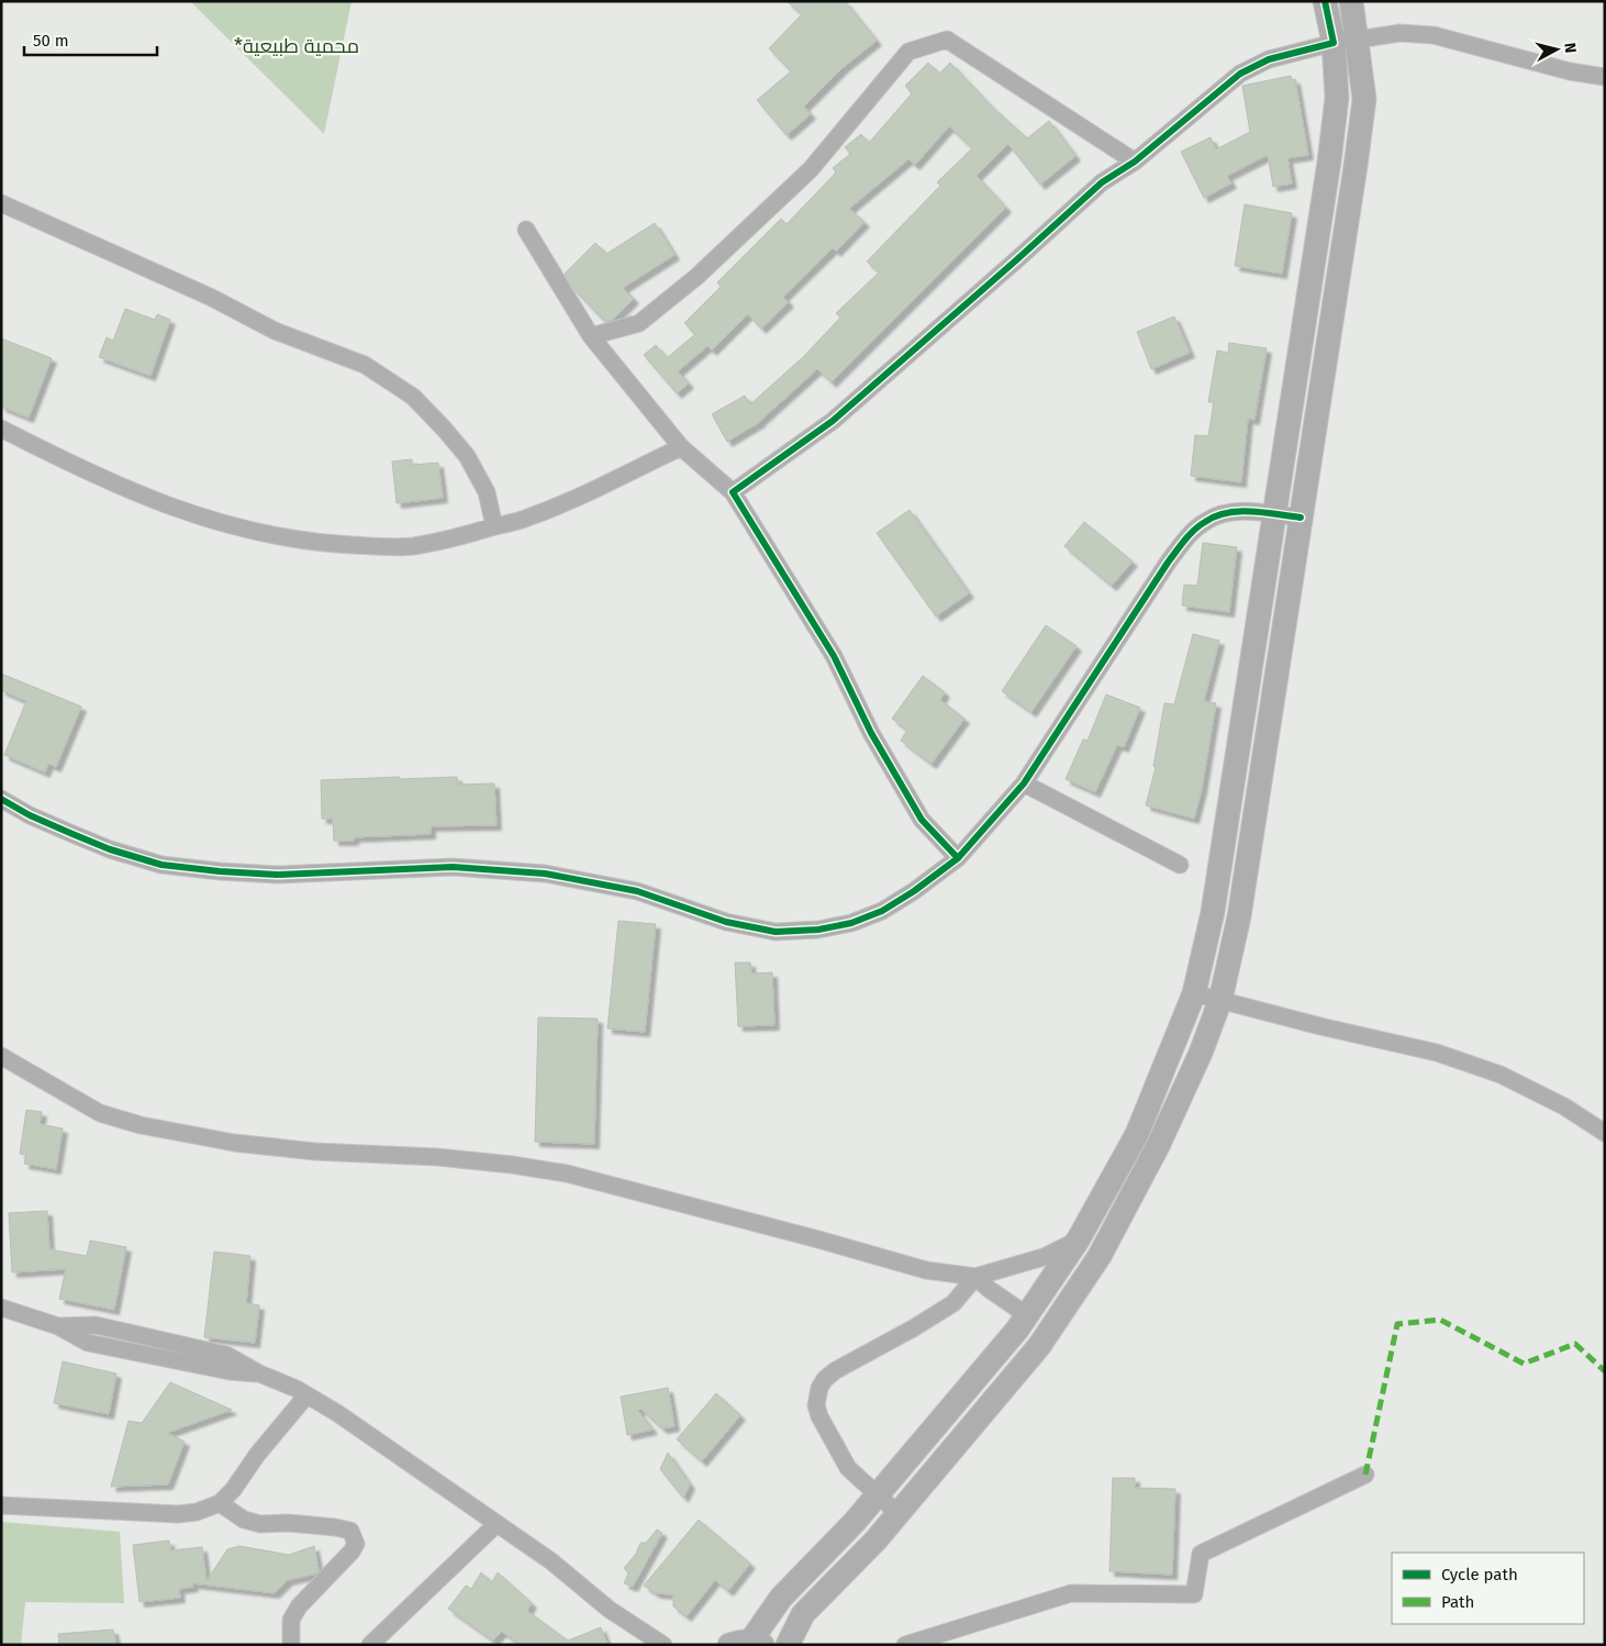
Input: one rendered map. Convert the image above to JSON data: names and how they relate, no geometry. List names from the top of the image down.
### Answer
{
  "parks": ["*محمية طبيعية"],
  "legend": ["Cycle path", "Path"],
  "scale_bar": "50 m",
  "north": "right"
}
